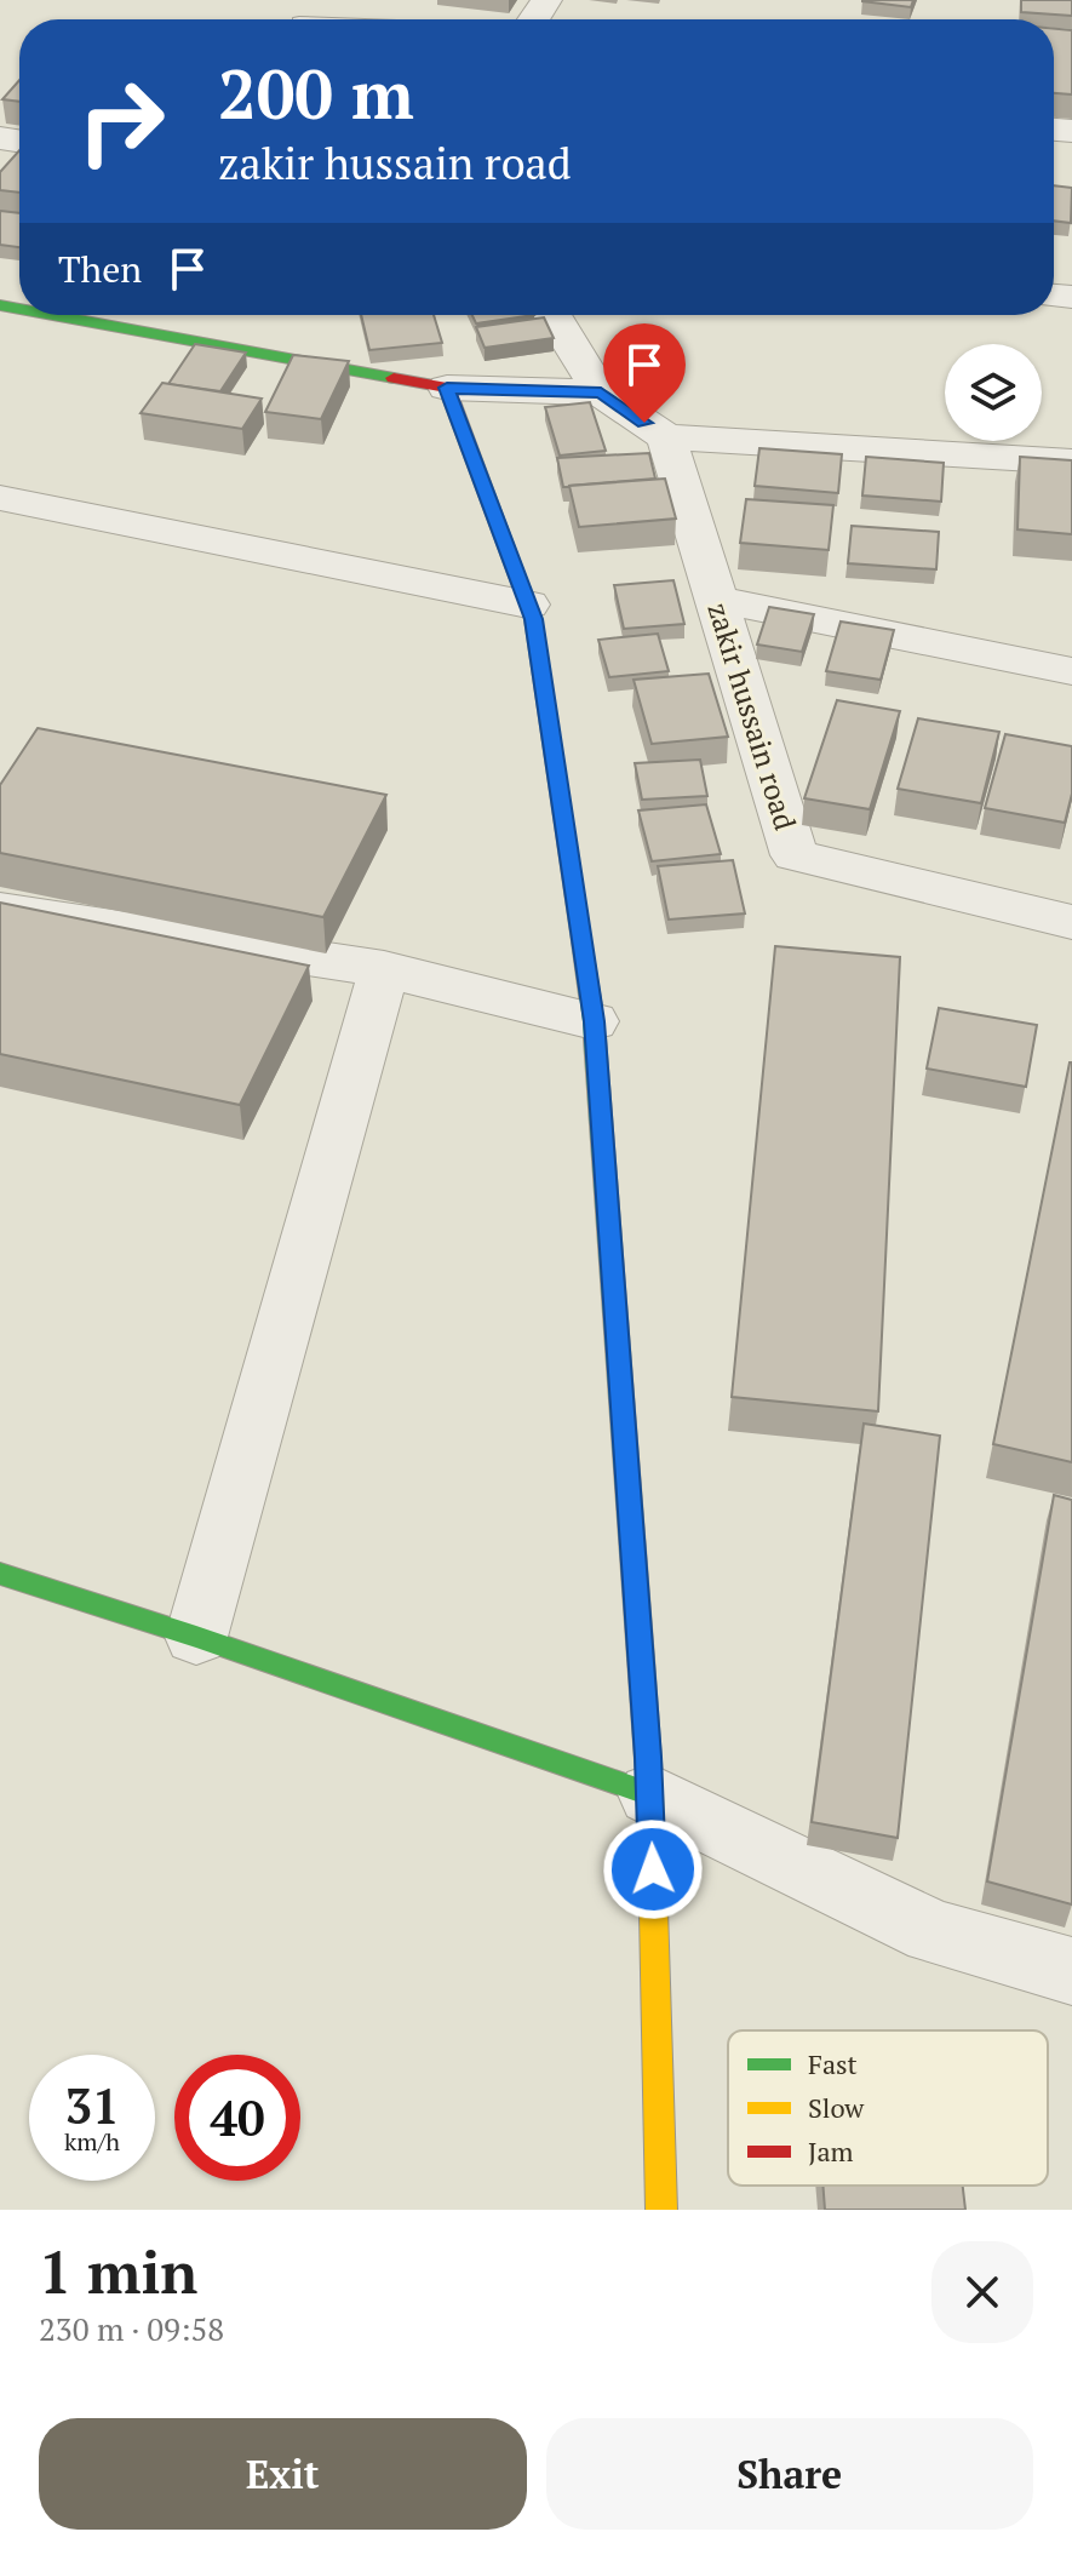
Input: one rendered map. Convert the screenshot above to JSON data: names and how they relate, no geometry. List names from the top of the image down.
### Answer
{
  "streets": {
    "street": ["zakir hussain road"]
  },
  "legend": ["Fast", "Slow", "Jam"],
  "page": {
    "turn": ["200 m", "zakir hussain road"],
    "then": "Then",
    "speed": "31 km/h",
    "limit": "40",
    "heading": ["1 min", "230 m · 09:58"],
    "buttons": ["Exit", "Share"]
  }
}
